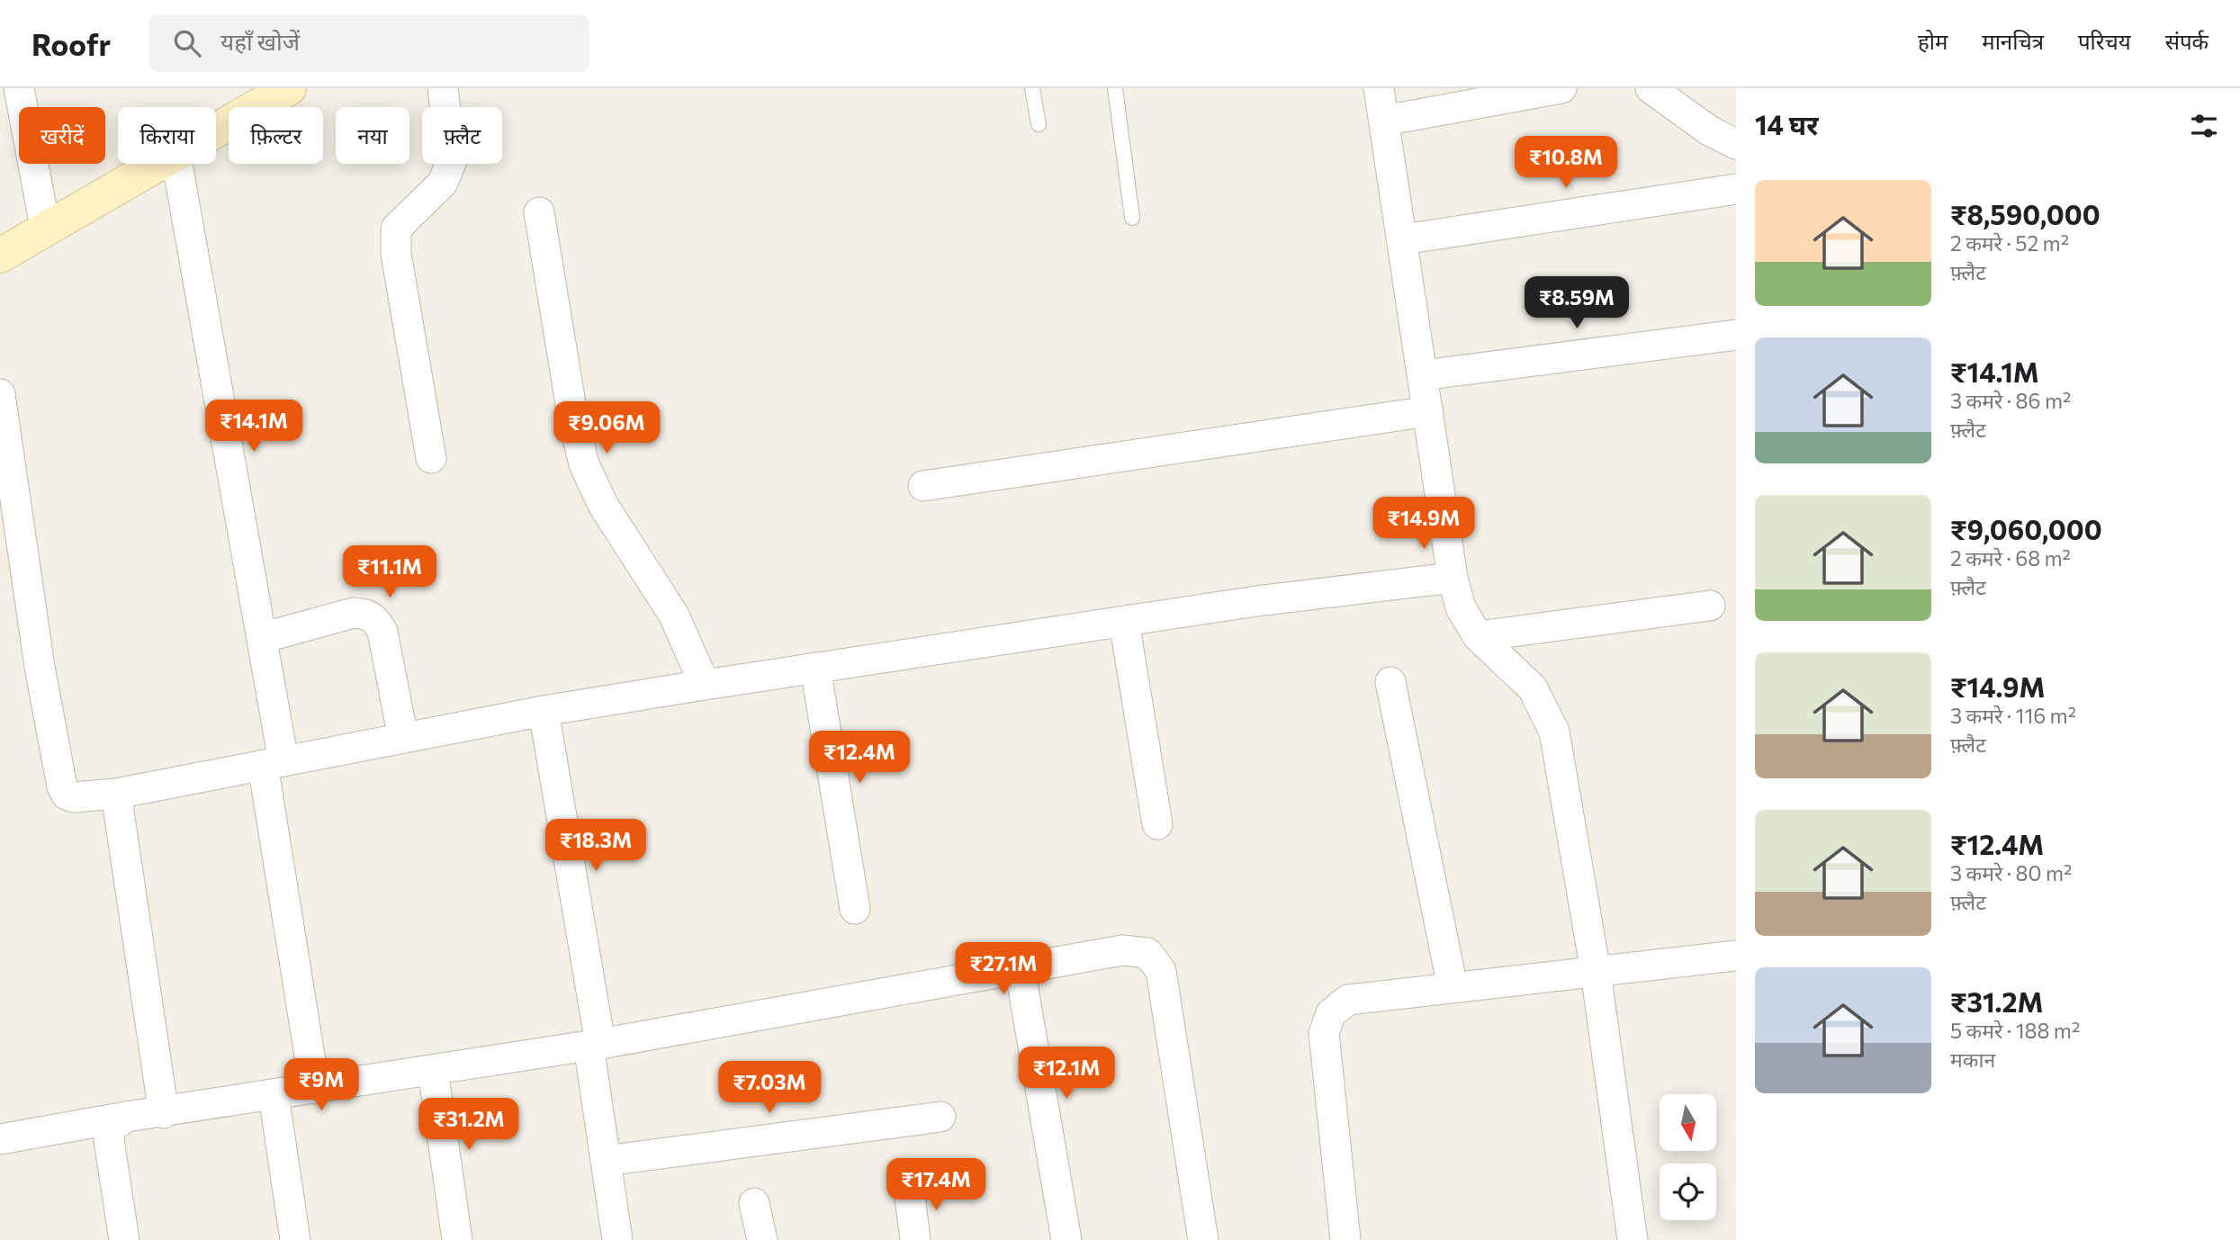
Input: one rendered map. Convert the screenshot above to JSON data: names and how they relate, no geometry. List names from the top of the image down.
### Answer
{
  "north": "bottom",
  "page": {
    "header": "Roofr",
    "search": "यहाँ खोजें",
    "nav": [
      "होम",
      "मानचित्र",
      "परिचय",
      "संपर्क"
    ],
    "heading": "14 घर",
    "chip": [
      "खरीदें",
      "किराया",
      "फ़िल्टर",
      "नया",
      "फ़्लैट"
    ],
    "price": [
      "₹10.8M",
      "₹8.59M",
      "₹14.1M",
      "₹9.06M",
      "₹14.9M",
      "₹11.1M",
      "₹12.4M",
      "₹18.3M",
      "₹27.1M",
      "₹12.1M",
      "₹9M",
      "₹7.03M",
      "₹31.2M",
      "₹17.4M"
    ],
    "list": [
      {
        "name": "₹8,590,000",
        "note": "2 कमरे · 52 m² · फ़्लैट"
      },
      {
        "name": "₹14.1M",
        "note": "3 कमरे · 86 m² · फ़्लैट"
      },
      {
        "name": "₹9,060,000",
        "note": "2 कमरे · 68 m² · फ़्लैट"
      },
      {
        "name": "₹14.9M",
        "note": "3 कमरे · 116 m² · फ़्लैट"
      },
      {
        "name": "₹12.4M",
        "note": "3 कमरे · 80 m² · फ़्लैट"
      },
      {
        "name": "₹31.2M",
        "note": "5 कमरे · 188 m² · मकान"
      }
    ]
  }
}
